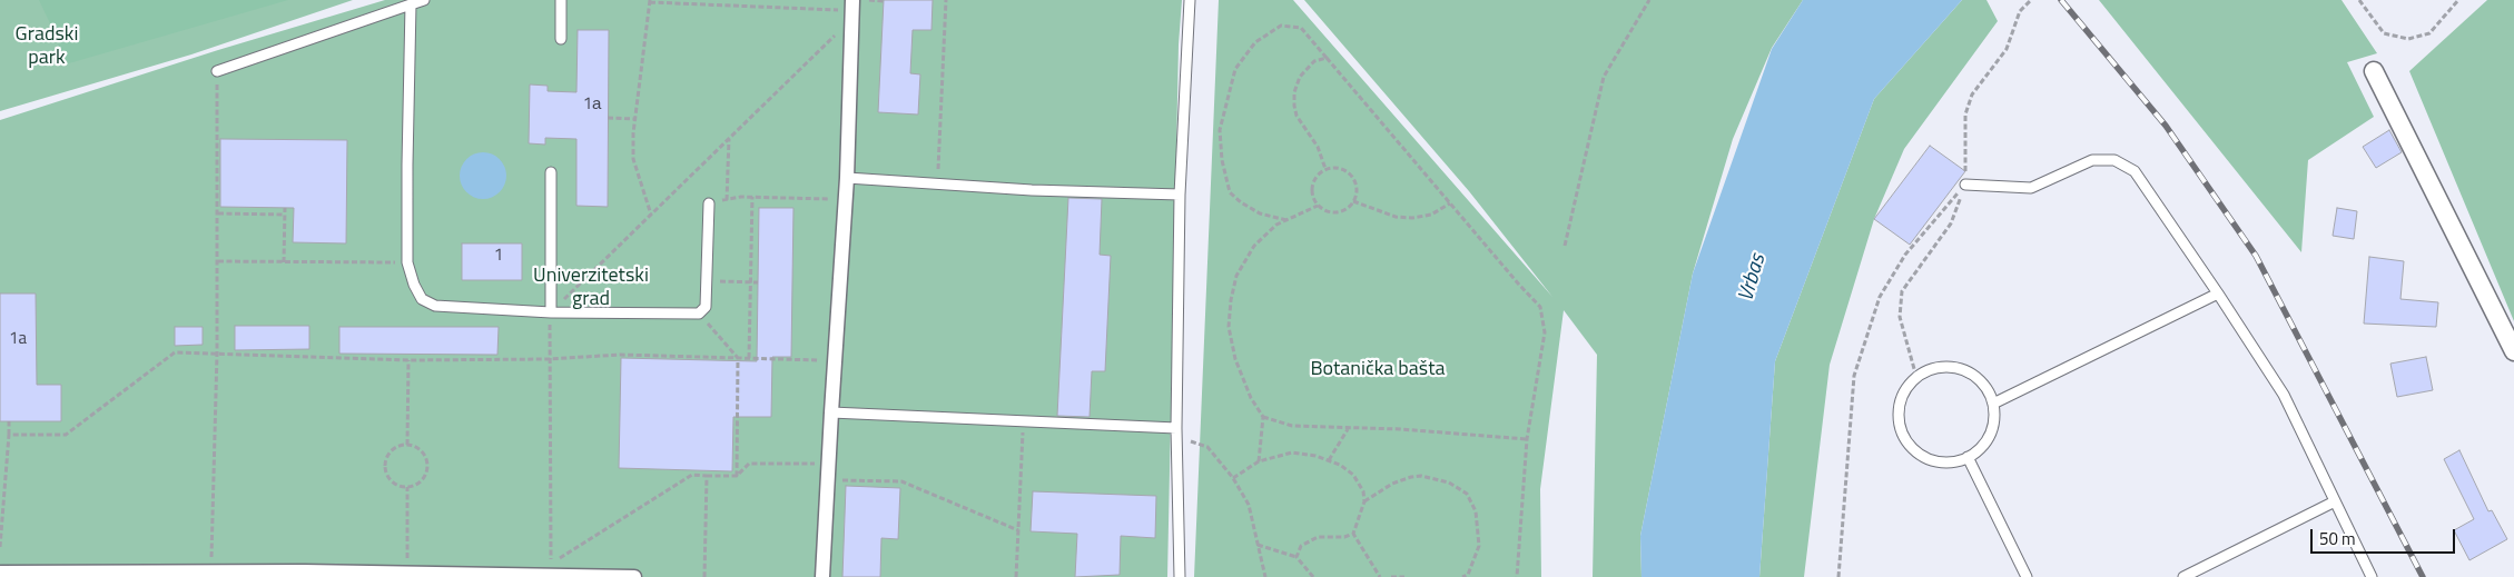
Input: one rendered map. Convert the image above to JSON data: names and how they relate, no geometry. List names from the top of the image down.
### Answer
{
  "water": ["Vrbas"],
  "parks": ["Gradski park", "Univerzitetski grad", "Botanička bašta"],
  "house_numbers": ["1а", "1", "1a"],
  "scale_bar": "50 m"
}
